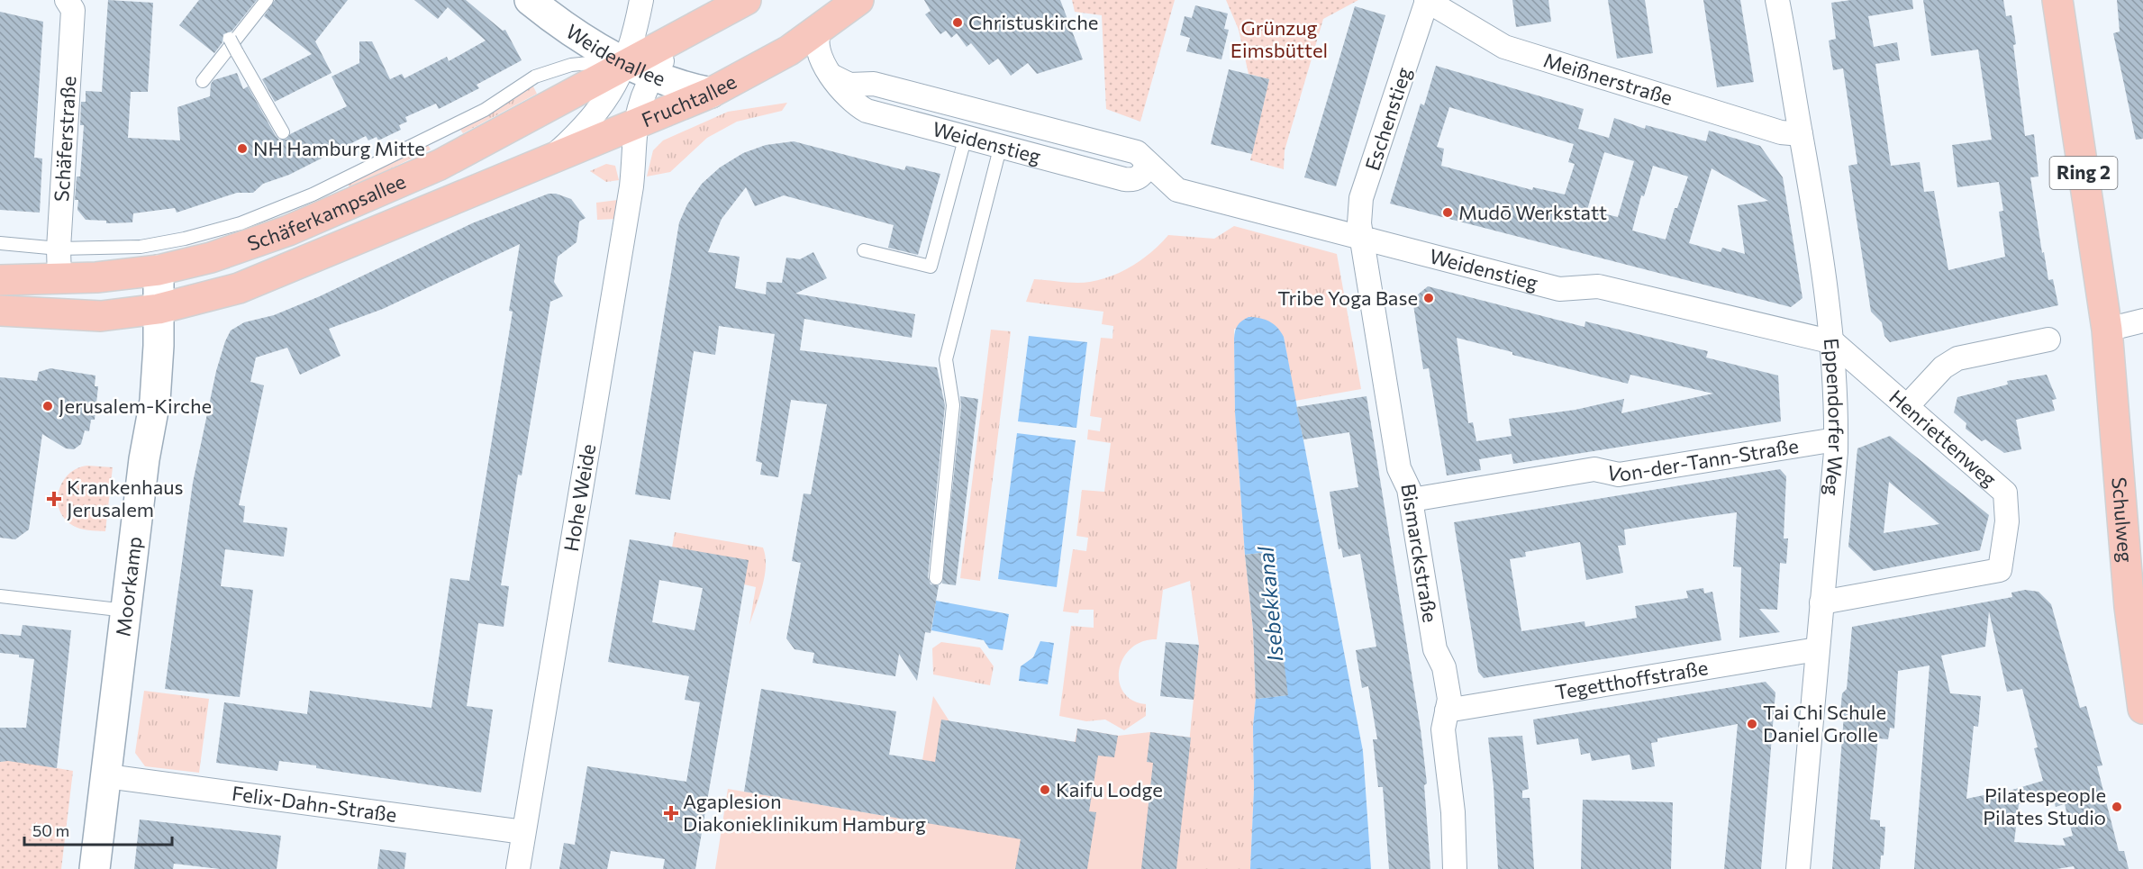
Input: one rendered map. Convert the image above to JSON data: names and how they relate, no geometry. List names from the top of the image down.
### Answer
{
  "streets": {
    "main road": [
      "Fruchtallee",
      "Ring 2",
      "Schäferkampsallee",
      "Schulweg"
    ],
    "street": [
      "Weidenallee",
      "Meißnerstraße",
      "Eschenstieg",
      "Schäferstraße",
      "Weidenstieg",
      "Eppendorfer Weg",
      "Henriettenweg",
      "Von-der-Tann-Straße",
      "Hohe Weide",
      "Bismarckstraße",
      "Moorkamp",
      "Tegetthoffstraße",
      "Felix-Dahn-Straße"
    ]
  },
  "crossings": [
    ["Weidenallee", "Fruchtallee"],
    ["Weidenallee", "Schäferkampsallee"],
    ["Meißnerstraße", "Eschenstieg"],
    ["Meißnerstraße", "Eppendorfer Weg"],
    ["Fruchtallee", "Weidenstieg"],
    ["Fruchtallee", "Schäferkampsallee"],
    ["Fruchtallee", "Hohe Weide"],
    ["Eschenstieg", "Weidenstieg"],
    ["Eschenstieg", "Bismarckstraße"],
    ["Schäferstraße", "Schäferkampsallee"],
    ["Weidenstieg", "Eppendorfer Weg"],
    ["Weidenstieg", "Henriettenweg"],
    ["Weidenstieg", "Bismarckstraße"],
    ["Ring 2", "Schulweg"],
    ["Schäferkampsallee", "Hohe Weide"],
    ["Schäferkampsallee", "Moorkamp"],
    ["Eppendorfer Weg", "Henriettenweg"],
    ["Eppendorfer Weg", "Von-der-Tann-Straße"],
    ["Eppendorfer Weg", "Tegetthoffstraße"],
    ["Von-der-Tann-Straße", "Bismarckstraße"],
    ["Hohe Weide", "Felix-Dahn-Straße"],
    ["Bismarckstraße", "Tegetthoffstraße"],
    ["Moorkamp", "Felix-Dahn-Straße"]
  ],
  "water": ["Isebekkanal"],
  "parks": ["Grünzug Eimsbüttel"],
  "places": {
    "other": [
      "Christuskirche",
      "NH Hamburg Mitte",
      "Mudō Werkstatt",
      "Tribe Yoga Base",
      "Jerusalem-Kirche",
      "Tai Chi Schule Daniel Grolle",
      "Kaifu Lodge",
      "Pilatespeople Pilates Studio"
    ],
    "health": ["Krankenhaus Jerusalem", "Agaplesion Diakonieklinikum Hamburg"]
  },
  "scale_bar": "50 m"
}
